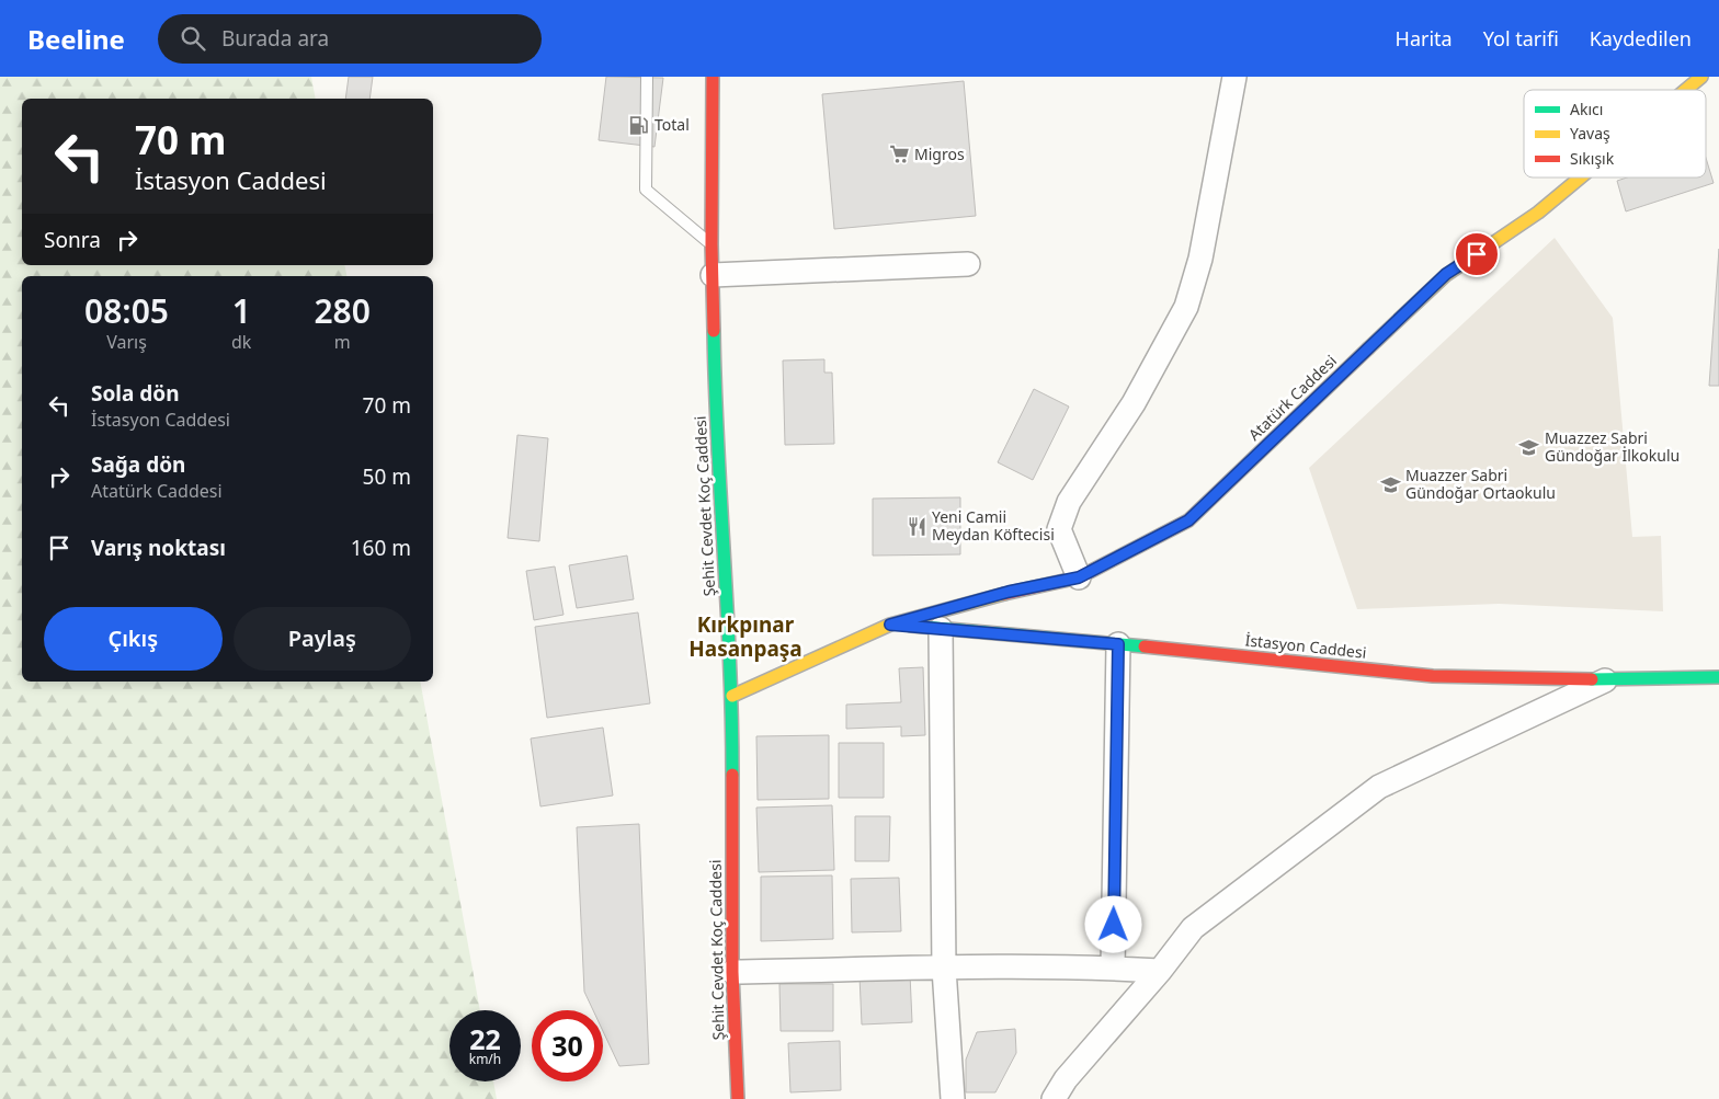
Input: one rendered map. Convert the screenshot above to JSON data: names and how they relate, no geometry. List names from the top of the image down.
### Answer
{
  "streets": {
    "street": ["Atatürk Caddesi", "Şehit Cevdet Koç Caddesi", "İstasyon Caddesi"]
  },
  "crossings": [
    ["Atatürk Caddesi", "Şehit Cevdet Koç Caddesi"],
    ["Atatürk Caddesi", "İstasyon Caddesi"]
  ],
  "districts": ["Kırkpınar Hasanpaşa"],
  "places": {
    "fuel station": ["Total"],
    "supermarket": ["Migros"],
    "school or university": ["Muazzez Sabri Gündoğar İlkokulu", "Muazzer Sabri Gündoğar Ortaokulu"],
    "restaurant": ["Yeni Camii Meydan Köftecisi"]
  },
  "legend": ["Akıcı", "Yavaş", "Sıkışık"],
  "page": {
    "header": "Beeline",
    "search": "Burada ara",
    "nav": ["Harita", "Yol tarifi", "Kaydedilen"],
    "turn": ["70 m", "İstasyon Caddesi"],
    "then": "Sonra",
    "eta": [
      "08:05",
      "Varış",
      "1",
      "dk",
      "280",
      "m"
    ],
    "list": [
      {
        "name": "Sola dön",
        "note": "İstasyon Caddesi",
        "value": "70 m"
      },
      {
        "name": "Sağa dön",
        "note": "Atatürk Caddesi",
        "value": "50 m"
      },
      {
        "name": "Varış noktası",
        "value": "160 m"
      }
    ],
    "buttons": ["Çıkış", "Paylaş"],
    "speed": "22 km/h",
    "limit": "30"
  }
}
